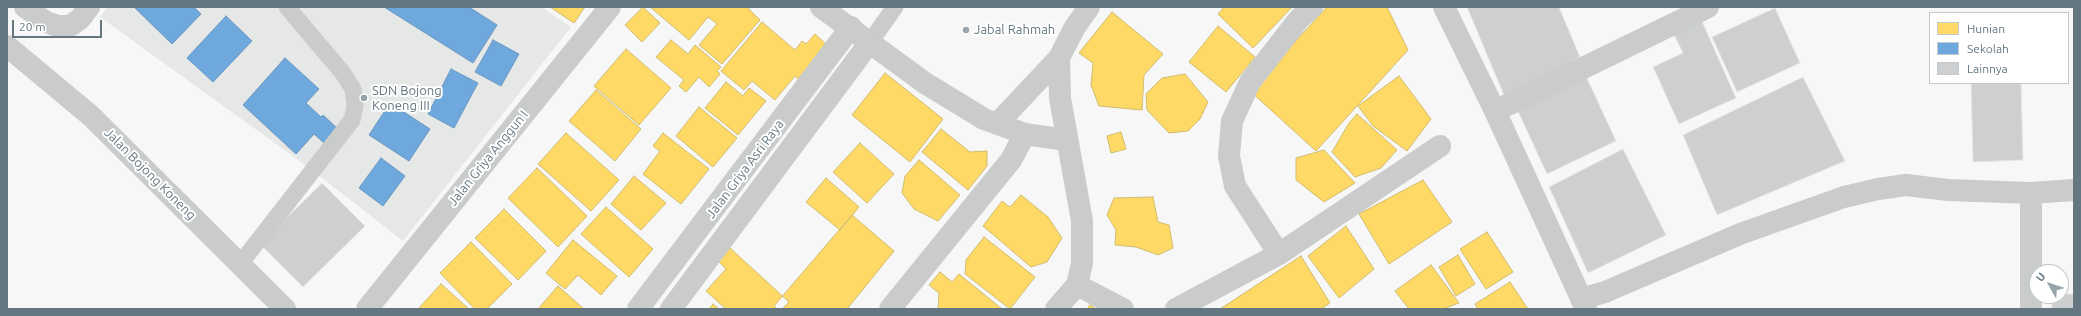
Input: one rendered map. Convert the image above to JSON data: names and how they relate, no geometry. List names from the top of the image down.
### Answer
{
  "streets": {
    "street": ["Jalan Griya Anggun I", "Jalan Griya Asri Raya", "Jalan Bojong Koneng"]
  },
  "places": ["Jabal Rahmah", "SDN Bojong Koneng III"],
  "legend": ["Hunian", "Sekolah", "Lainnya"],
  "scale_bar": "20 m",
  "north": "top left"
}
